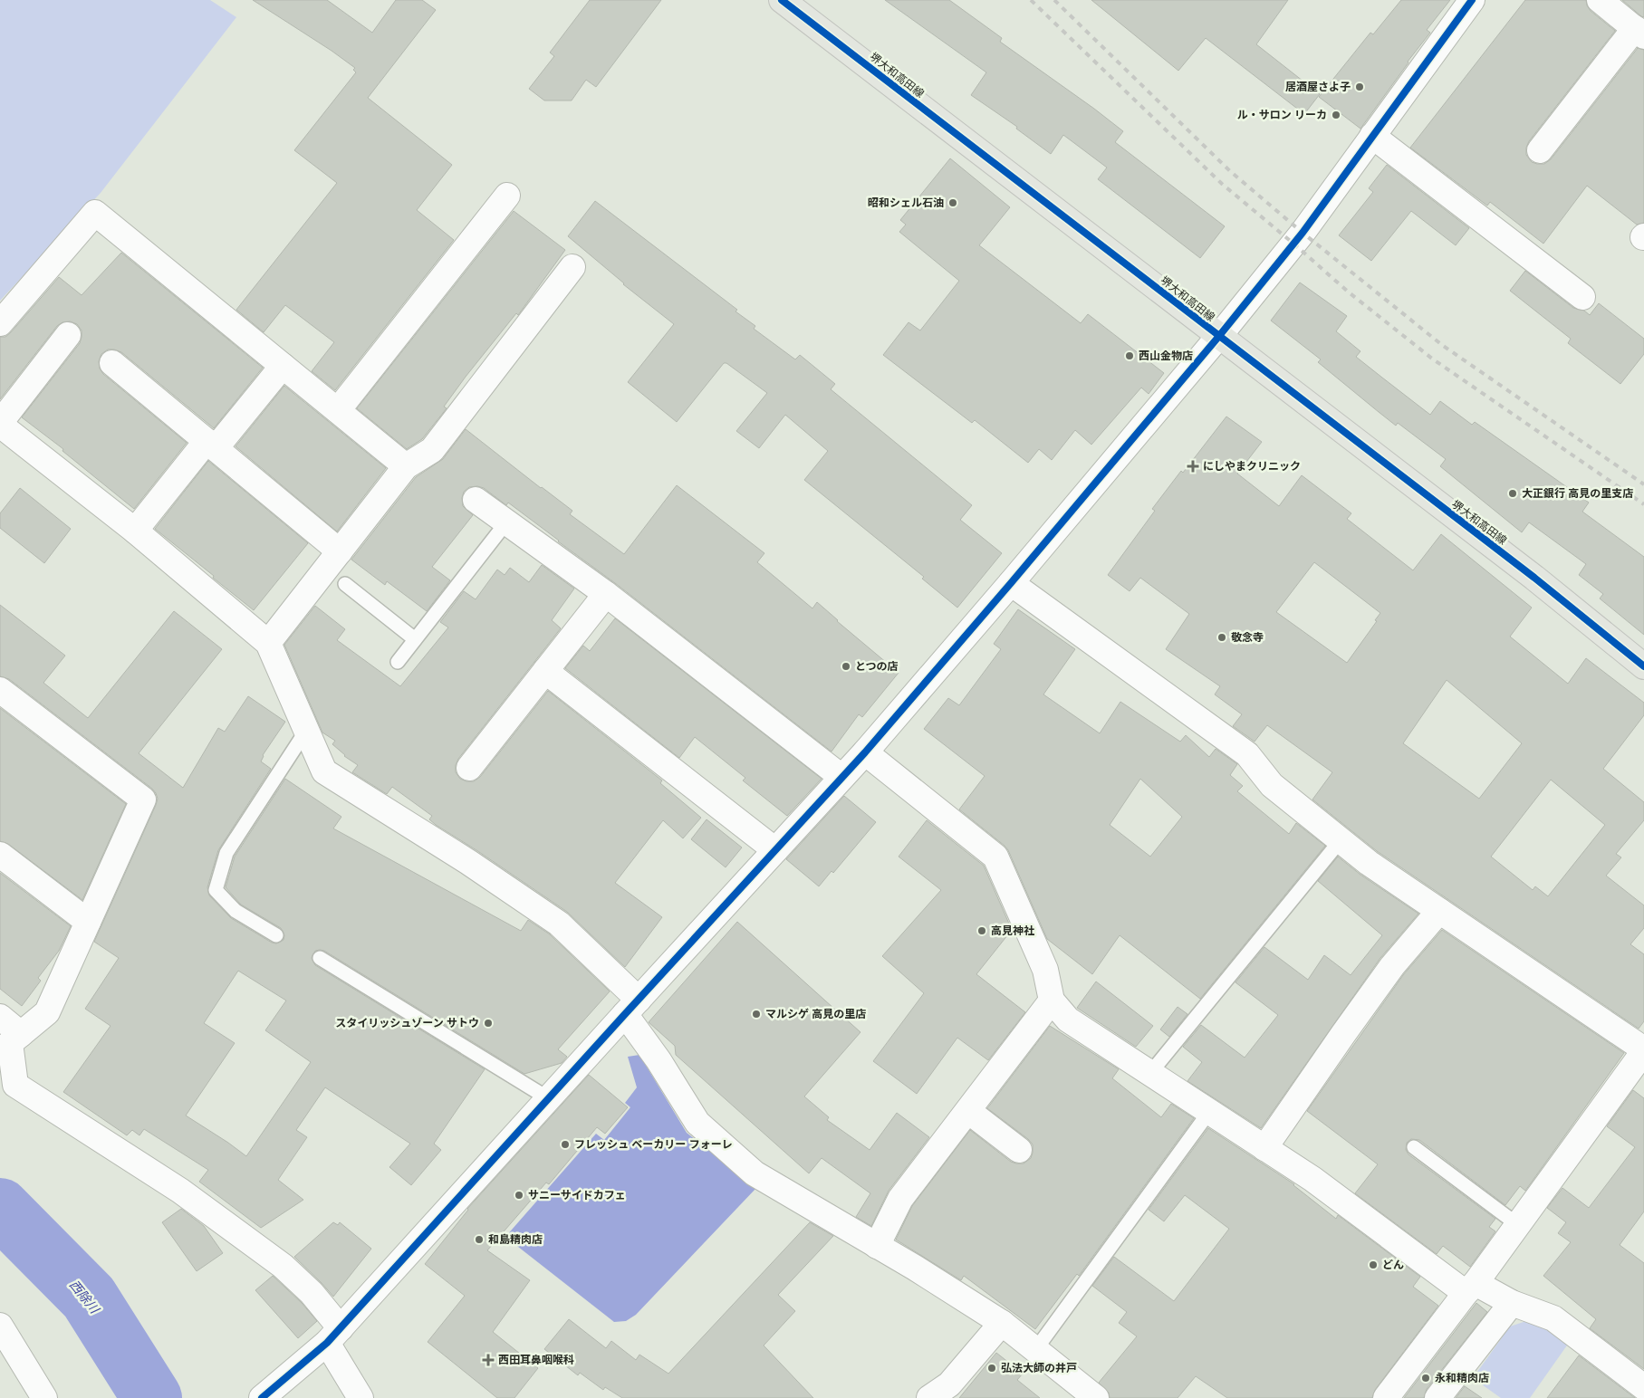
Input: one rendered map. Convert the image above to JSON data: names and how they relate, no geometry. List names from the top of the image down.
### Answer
{
  "streets": {
    "main road": ["堺大和高田線"]
  },
  "water": ["西除川"],
  "places": {
    "other": [
      "居酒屋さよ子",
      "ル・サロン リーカ",
      "昭和シェル石油",
      "西山金物店",
      "大正銀行 高見の里支店",
      "敬念寺",
      "とつの店",
      "高見神社",
      "マルシゲ 高見の里店",
      "スタイリッシュゾーン サトウ",
      "フレッシュ ベーカリー フォーレ",
      "サニーサイドカフェ",
      "和島精肉店",
      "どん",
      "弘法大師の井戸",
      "永和精肉店"
    ],
    "health": ["にしやまクリニック", "西田耳鼻咽喉科"]
  }
}
